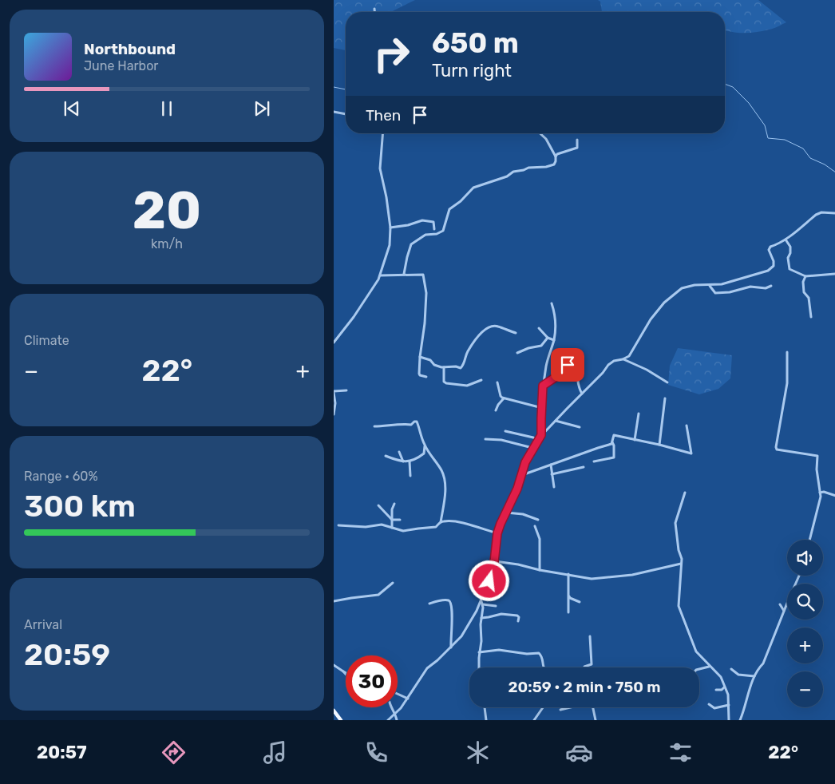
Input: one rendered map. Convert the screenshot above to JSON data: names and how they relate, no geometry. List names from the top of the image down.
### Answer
{
  "page": {
    "turn": ["650 m", "Turn right"],
    "song": ["Northbound", "June Harbor"],
    "then": "Then",
    "tile": [
      ["20", "km/h"],
      "Climate",
      ["Range · 60%", "300 km"],
      ["Arrival", "20:59"]
    ],
    "heat": ["−", "22°", "+"],
    "map_buttons": ["+", "−"],
    "limit": "30",
    "trip": "20:59 · 2 min · 750 m",
    "tabs": ["20:57", "22°"]
  }
}
